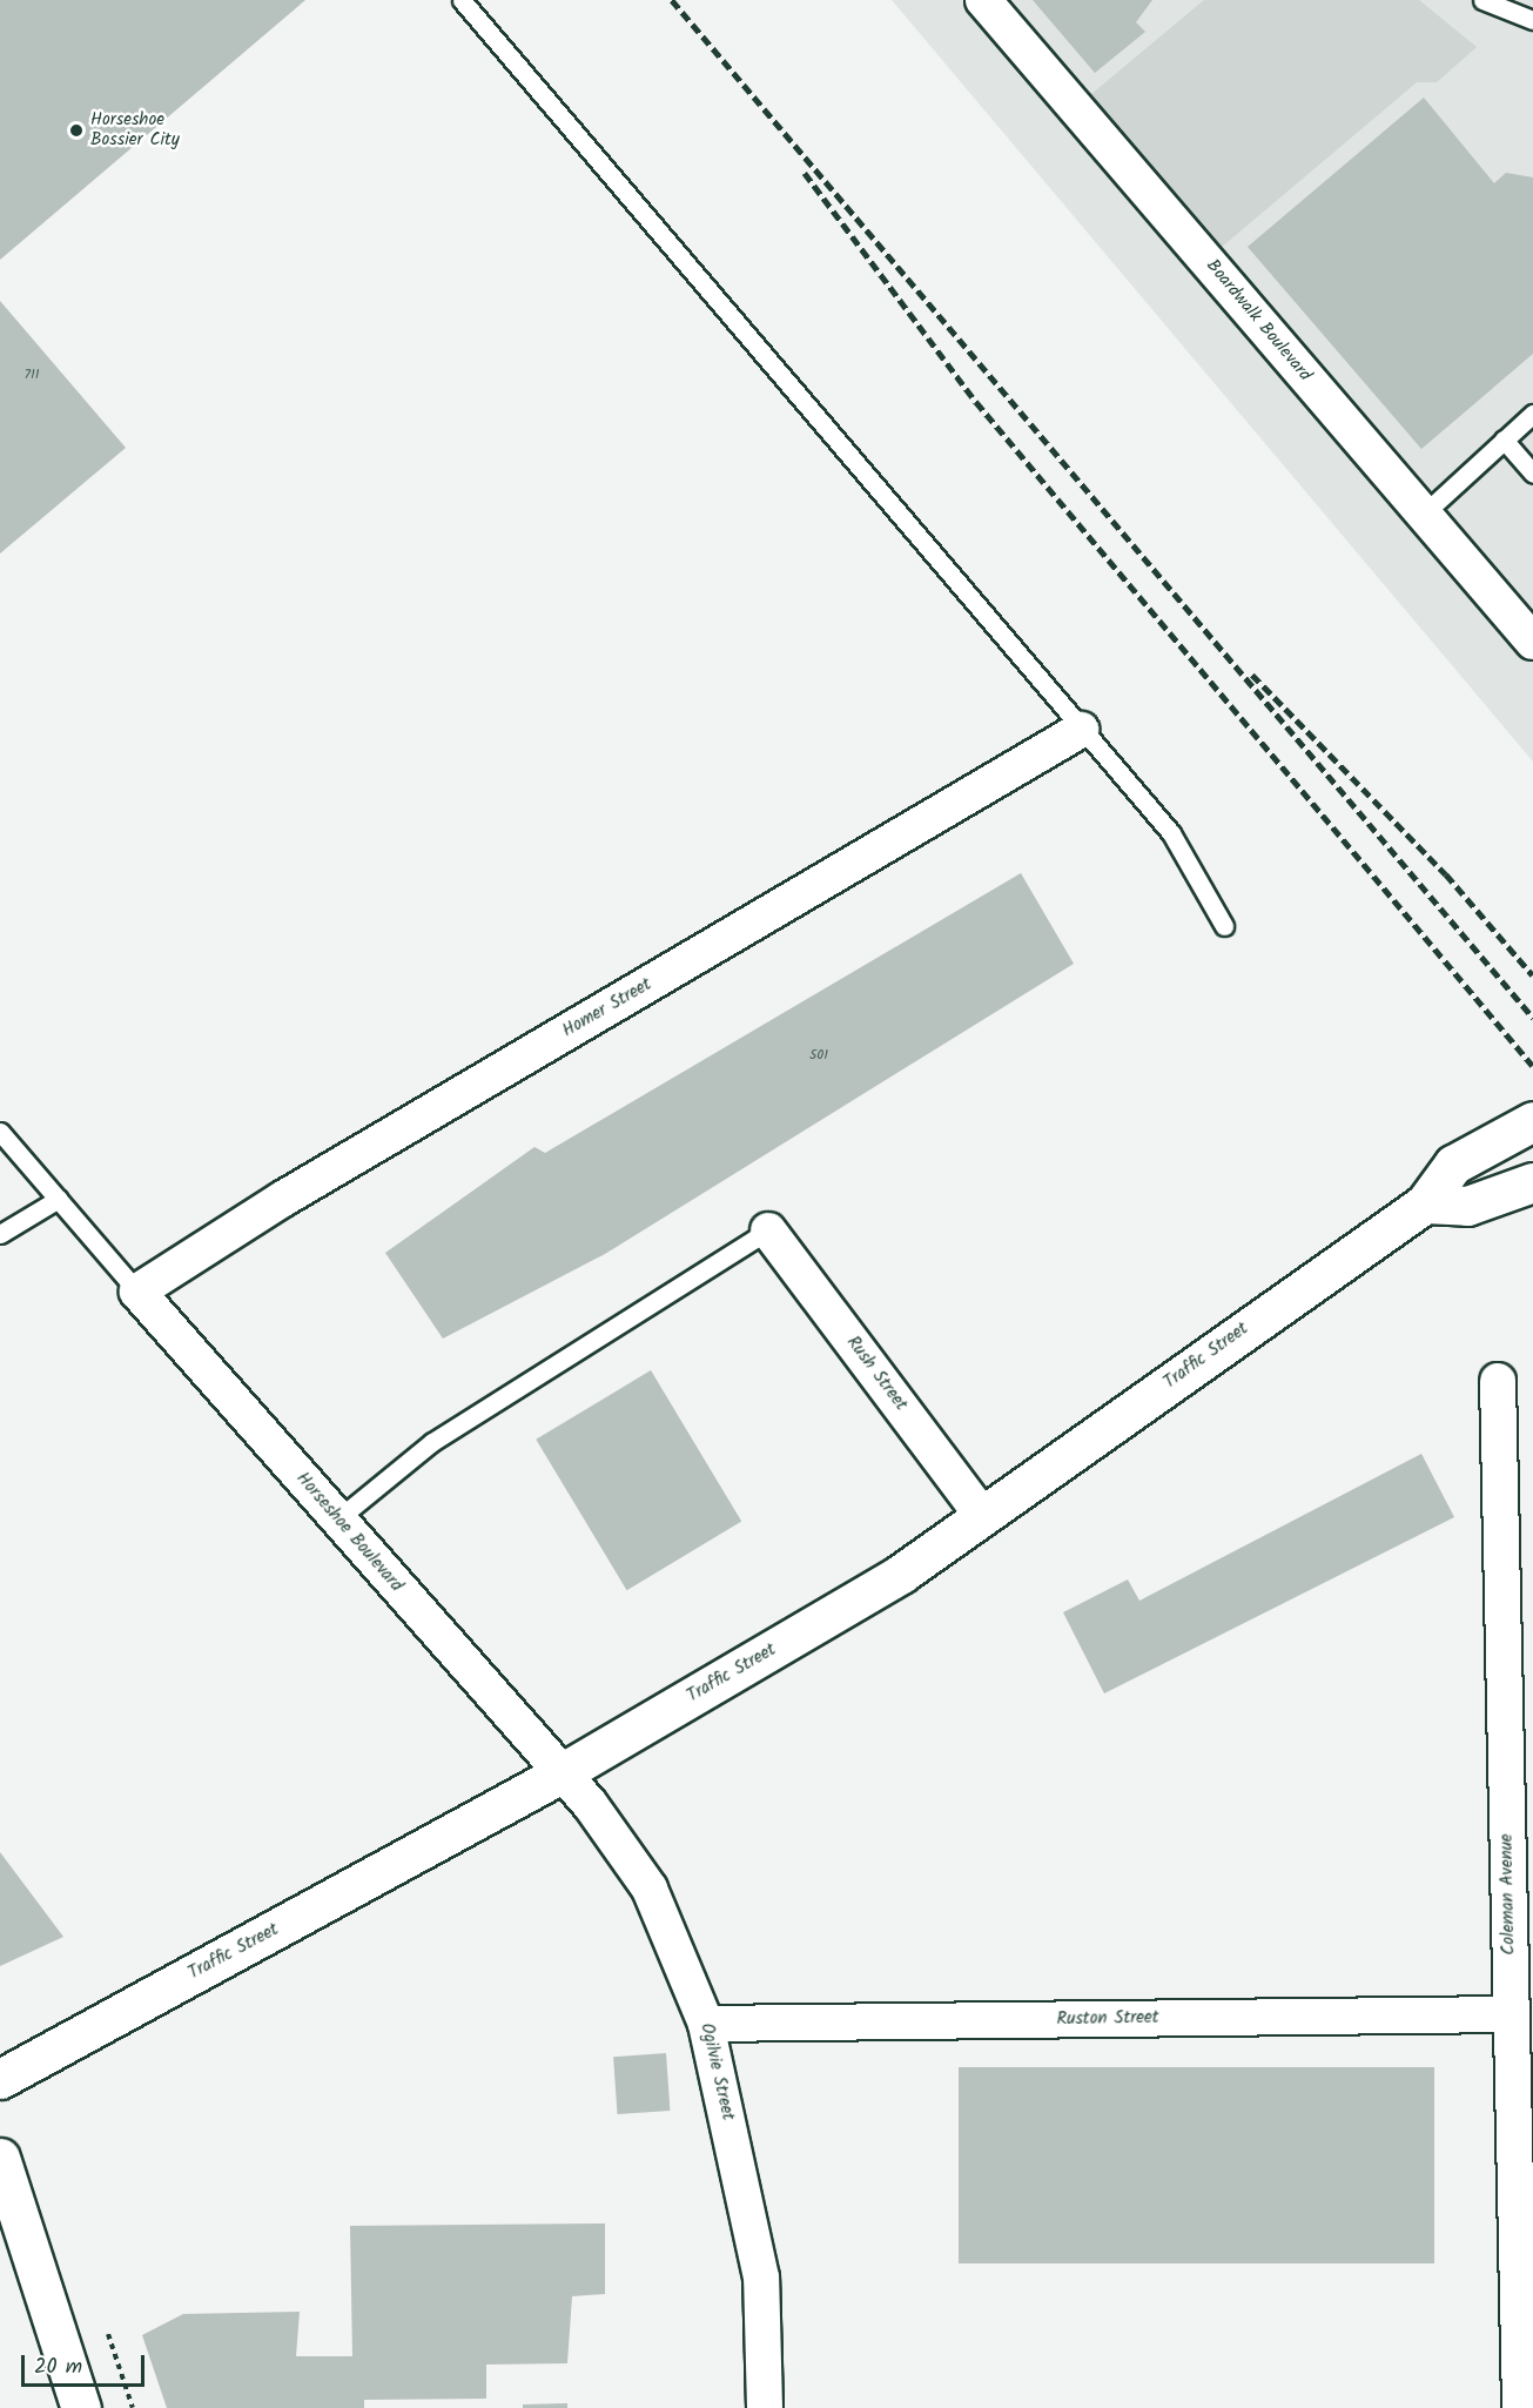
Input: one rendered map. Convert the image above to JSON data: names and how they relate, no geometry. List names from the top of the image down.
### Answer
{
  "streets": {
    "main road": ["Traffic Street"],
    "street": [
      "Boardwalk Boulevard",
      "Homer Street",
      "Rush Street",
      "Horseshoe Boulevard",
      "Coleman Avenue",
      "Ruston Street",
      "Ogilvie Street"
    ]
  },
  "crossings": [
    ["Homer Street", "Horseshoe Boulevard"],
    ["Traffic Street", "Rush Street"],
    ["Traffic Street", "Horseshoe Boulevard"],
    ["Traffic Street", "Ogilvie Street"],
    ["Horseshoe Boulevard", "Ogilvie Street"],
    ["Coleman Avenue", "Ruston Street"],
    ["Ruston Street", "Ogilvie Street"]
  ],
  "places": ["Horseshoe Bossier City"],
  "house_numbers": ["711", "501"],
  "scale_bar": "20 m"
}
